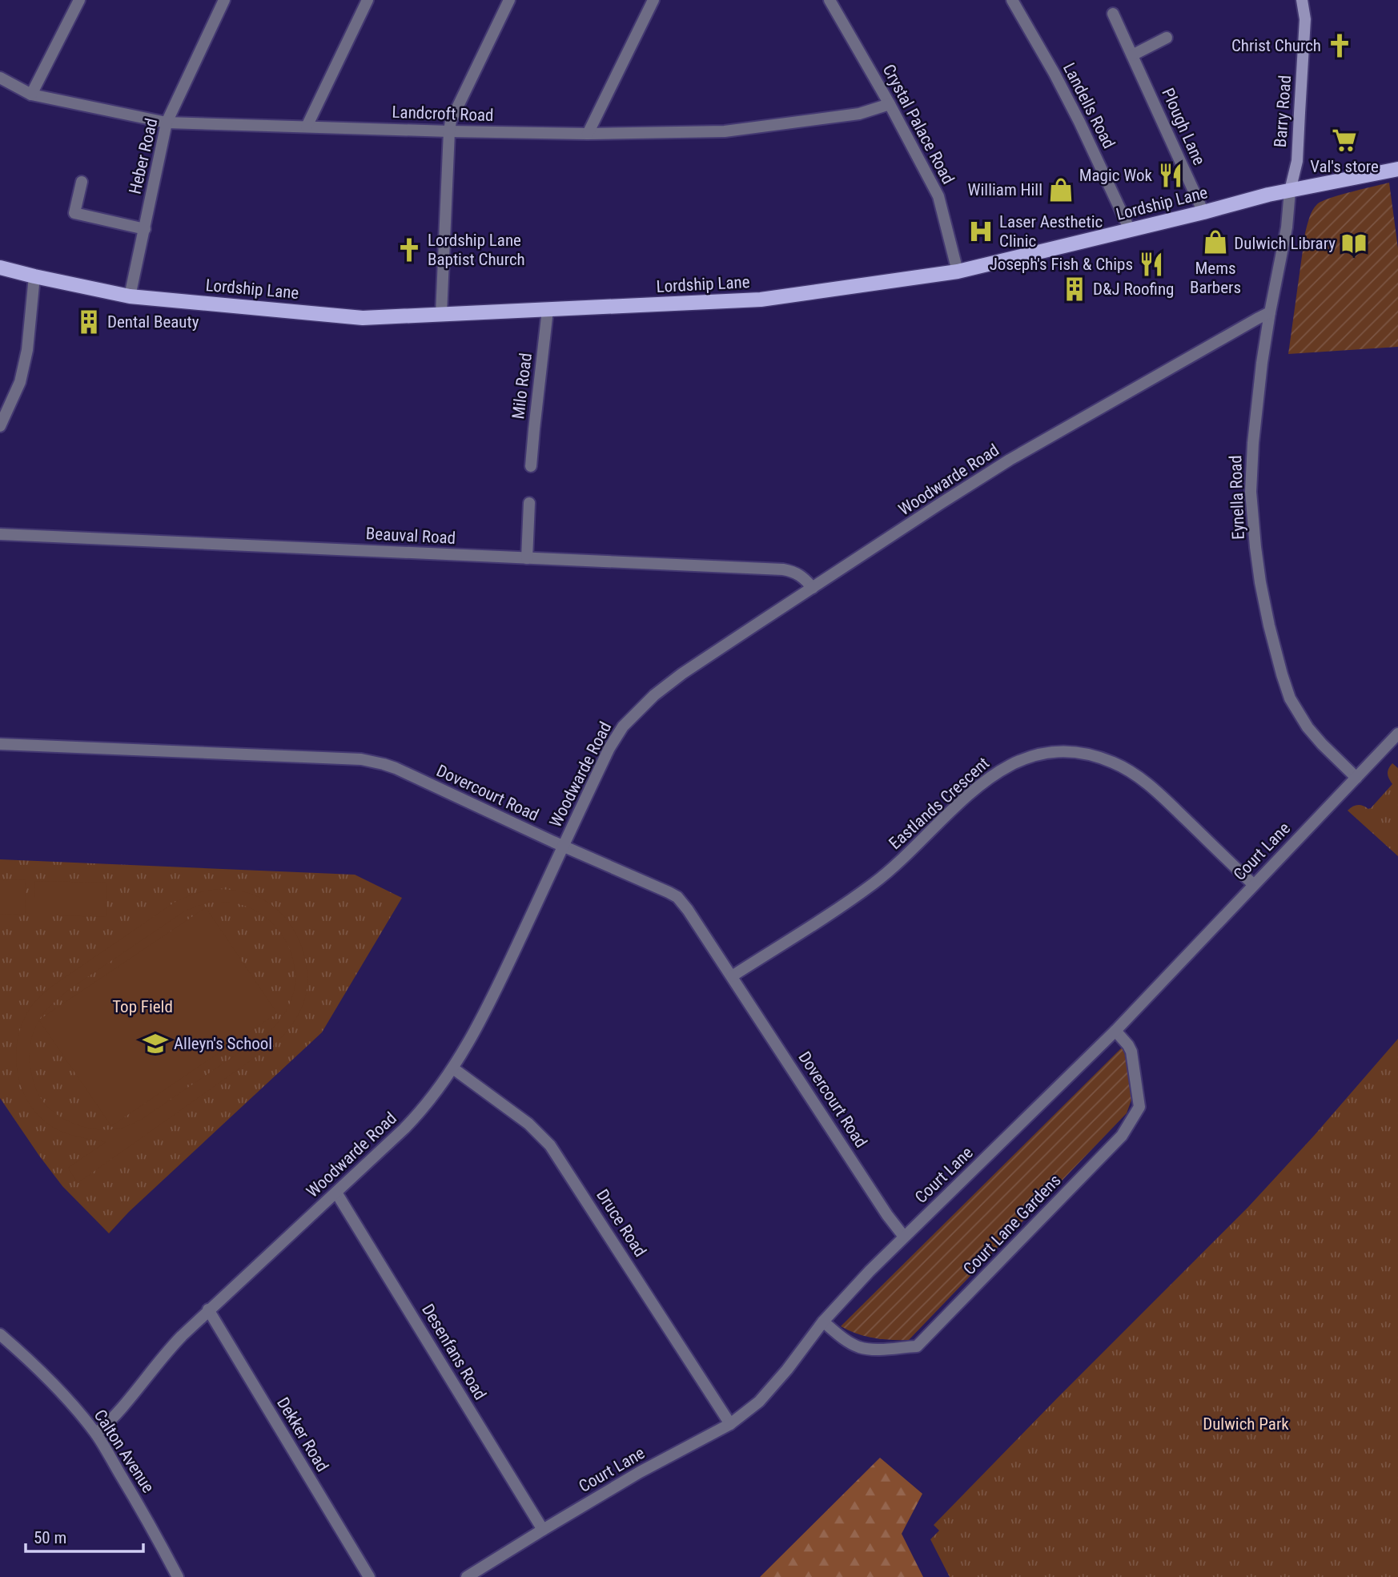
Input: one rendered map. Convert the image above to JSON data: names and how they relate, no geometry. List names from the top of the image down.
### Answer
{
  "streets": {
    "main road": ["Barry Road", "Lordship Lane"],
    "street": [
      "Landells Road",
      "Landcroft Road",
      "Crystal Palace Road",
      "Plough Lane",
      "Heber Road",
      "Milo Road",
      "Woodwarde Road",
      "Eynella Road",
      "Beauval Road",
      "Dovercourt Road",
      "Eastlands Crescent",
      "Court Lane",
      "Druce Road",
      "Court Lane Gardens",
      "Desenfans Road",
      "Dekker Road",
      "Calton Avenue"
    ]
  },
  "crossings": [
    ["Landells Road", "Lordship Lane"],
    ["Barry Road", "Lordship Lane"],
    ["Barry Road", "Eynella Road"],
    ["Landcroft Road", "Crystal Palace Road"],
    ["Landcroft Road", "Heber Road"],
    ["Crystal Palace Road", "Lordship Lane"],
    ["Plough Lane", "Lordship Lane"],
    ["Heber Road", "Lordship Lane"],
    ["Lordship Lane", "Milo Road"],
    ["Lordship Lane", "Eynella Road"],
    ["Woodwarde Road", "Eynella Road"],
    ["Woodwarde Road", "Beauval Road"],
    ["Woodwarde Road", "Dovercourt Road"],
    ["Woodwarde Road", "Druce Road"],
    ["Woodwarde Road", "Desenfans Road"],
    ["Woodwarde Road", "Dekker Road"],
    ["Woodwarde Road", "Calton Avenue"],
    ["Eynella Road", "Court Lane"],
    ["Dovercourt Road", "Eastlands Crescent"],
    ["Dovercourt Road", "Court Lane"],
    ["Eastlands Crescent", "Court Lane"],
    ["Court Lane", "Druce Road"],
    ["Court Lane", "Court Lane Gardens"],
    ["Court Lane", "Desenfans Road"]
  ],
  "parks": ["Top Field", "Dulwich Park"],
  "places": {
    "church": ["Christ Church", "Lordship Lane Baptist Church"],
    "supermarket": ["Val's store"],
    "restaurant": ["Magic Wok", "Joseph's Fish & Chips"],
    "shop": ["William Hill", "Mems Barbers"],
    "hospital": ["Laser Aesthetic Clinic"],
    "library": ["Dulwich Library"],
    "building": ["D&J Roofing", "Dental Beauty"],
    "school or university": ["Alleyn's School"]
  },
  "scale_bar": "50 m"
}
